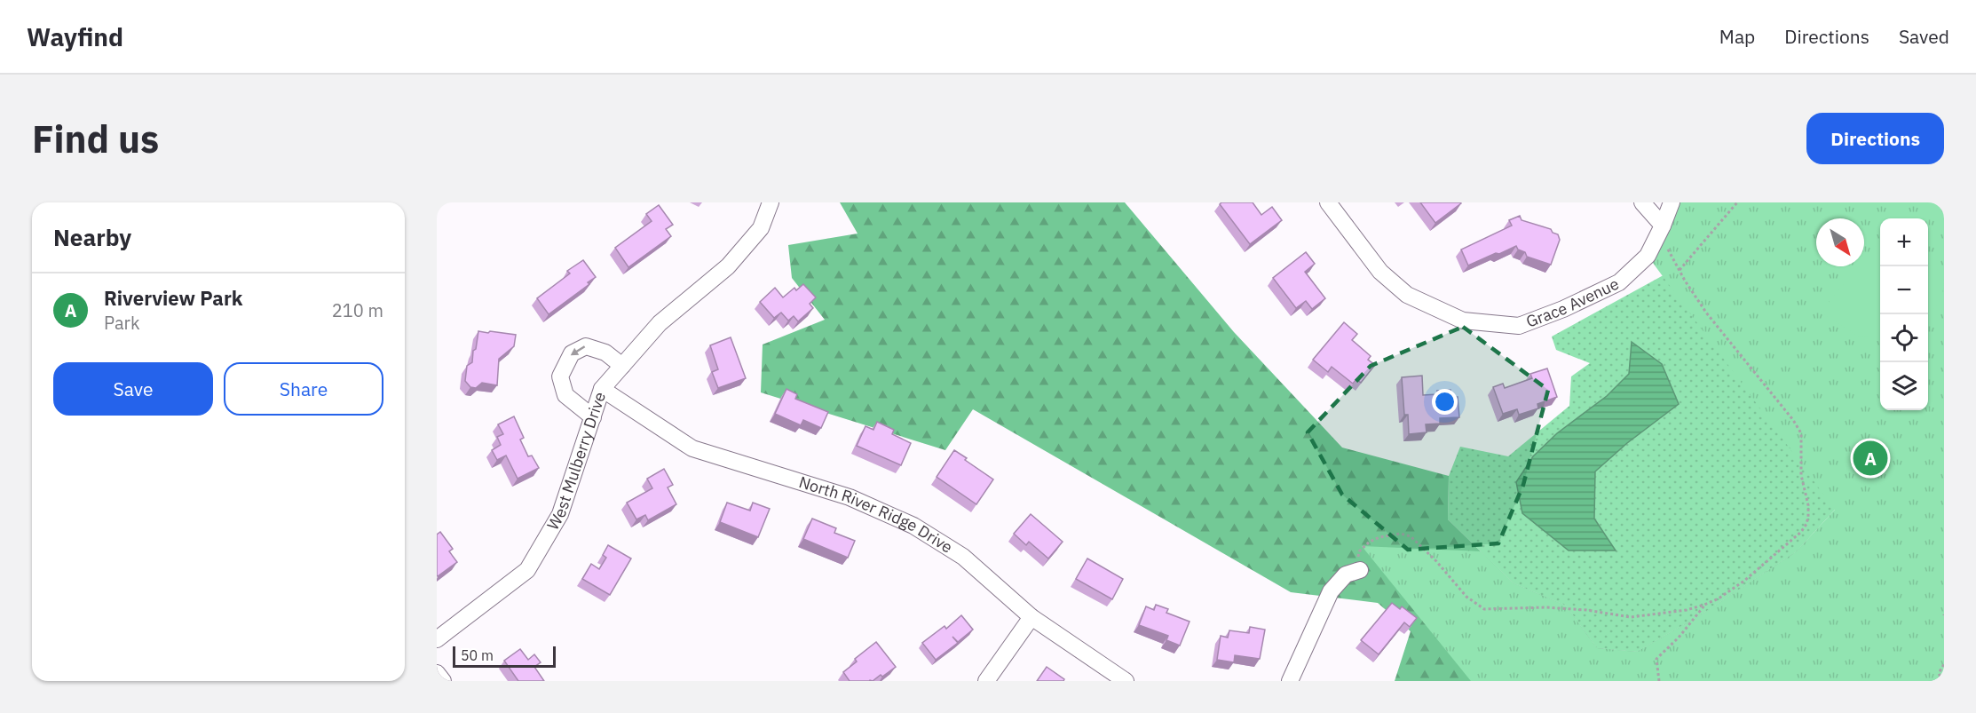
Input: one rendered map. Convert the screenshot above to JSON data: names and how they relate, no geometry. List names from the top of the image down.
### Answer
{
  "streets": {
    "street": ["Grace Avenue", "West Mulberry Drive", "North River Ridge Drive"]
  },
  "crossings": [
    ["West Mulberry Drive", "North River Ridge Drive"]
  ],
  "scale_bar": "50 m",
  "north": "bottom right",
  "page": {
    "header": "Wayfind",
    "nav": ["Map", "Directions", "Saved"],
    "buttons": [
      "Directions",
      ["Save", "Share"]
    ],
    "title": "Find us",
    "heading": "Nearby",
    "map_buttons": ["+", "−"],
    "list": [
      {
        "mark": "A",
        "name": "Riverview Park",
        "note": "Park",
        "value": "210 m"
      }
    ],
    "pins": "A",
    "scale": "50 m"
  }
}
